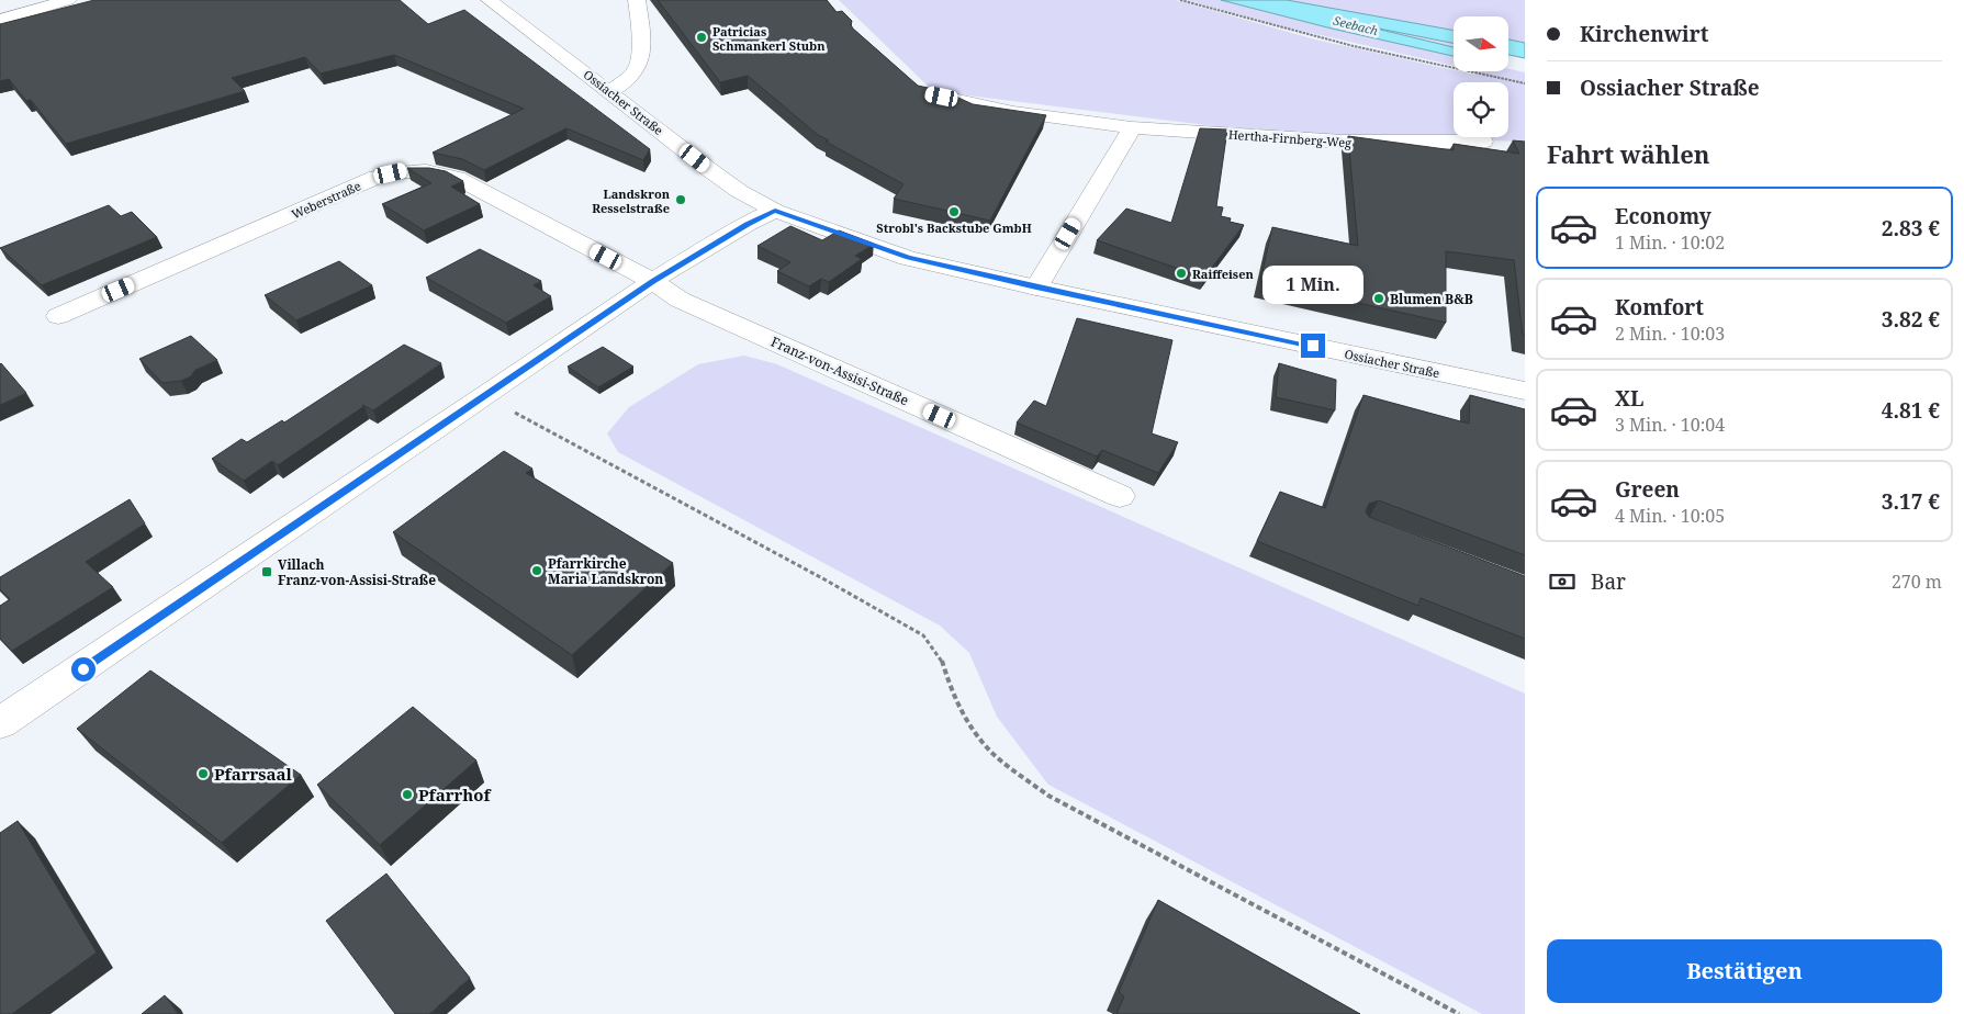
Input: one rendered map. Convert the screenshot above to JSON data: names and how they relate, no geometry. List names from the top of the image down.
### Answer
{
  "streets": {
    "street": [
      "Ossiacher Straße",
      "Hertha-Firnberg-Weg",
      "Weberstraße",
      "Franz-von-Assisi-Straße"
    ]
  },
  "crossings": [
    ["Weberstraße", "Franz-von-Assisi-Straße"]
  ],
  "water": ["Seebach"],
  "places": {
    "other": [
      "Patricias Schmankerl Stubn",
      "Landskron Resselstraße",
      "Strobl's Backstube GmbH",
      "Raiffeisen",
      "Blumen B&B",
      "Pfarrkirche Maria Landskron",
      "Pfarrsaal",
      "Pfarrhof"
    ],
    "transit": ["Villach Franz-von-Assisi-Straße"]
  },
  "north": "right",
  "page": {
    "banner": ["Kirchenwirt", "Ossiacher Straße"],
    "heading": "Fahrt wählen",
    "list": [
      {
        "name": "Economy",
        "note": "1 Min. · 10:02",
        "value": "2.83 €"
      },
      {
        "name": "Komfort",
        "note": "2 Min. · 10:03",
        "value": "3.82 €"
      },
      {
        "name": "XL",
        "note": "3 Min. · 10:04",
        "value": "4.81 €"
      },
      {
        "name": "Green",
        "note": "4 Min. · 10:05",
        "value": "3.17 €"
      }
    ],
    "bubble": "1 Min.",
    "pay": ["Bar", "270 m"],
    "buttons": "Bestätigen"
  }
}
